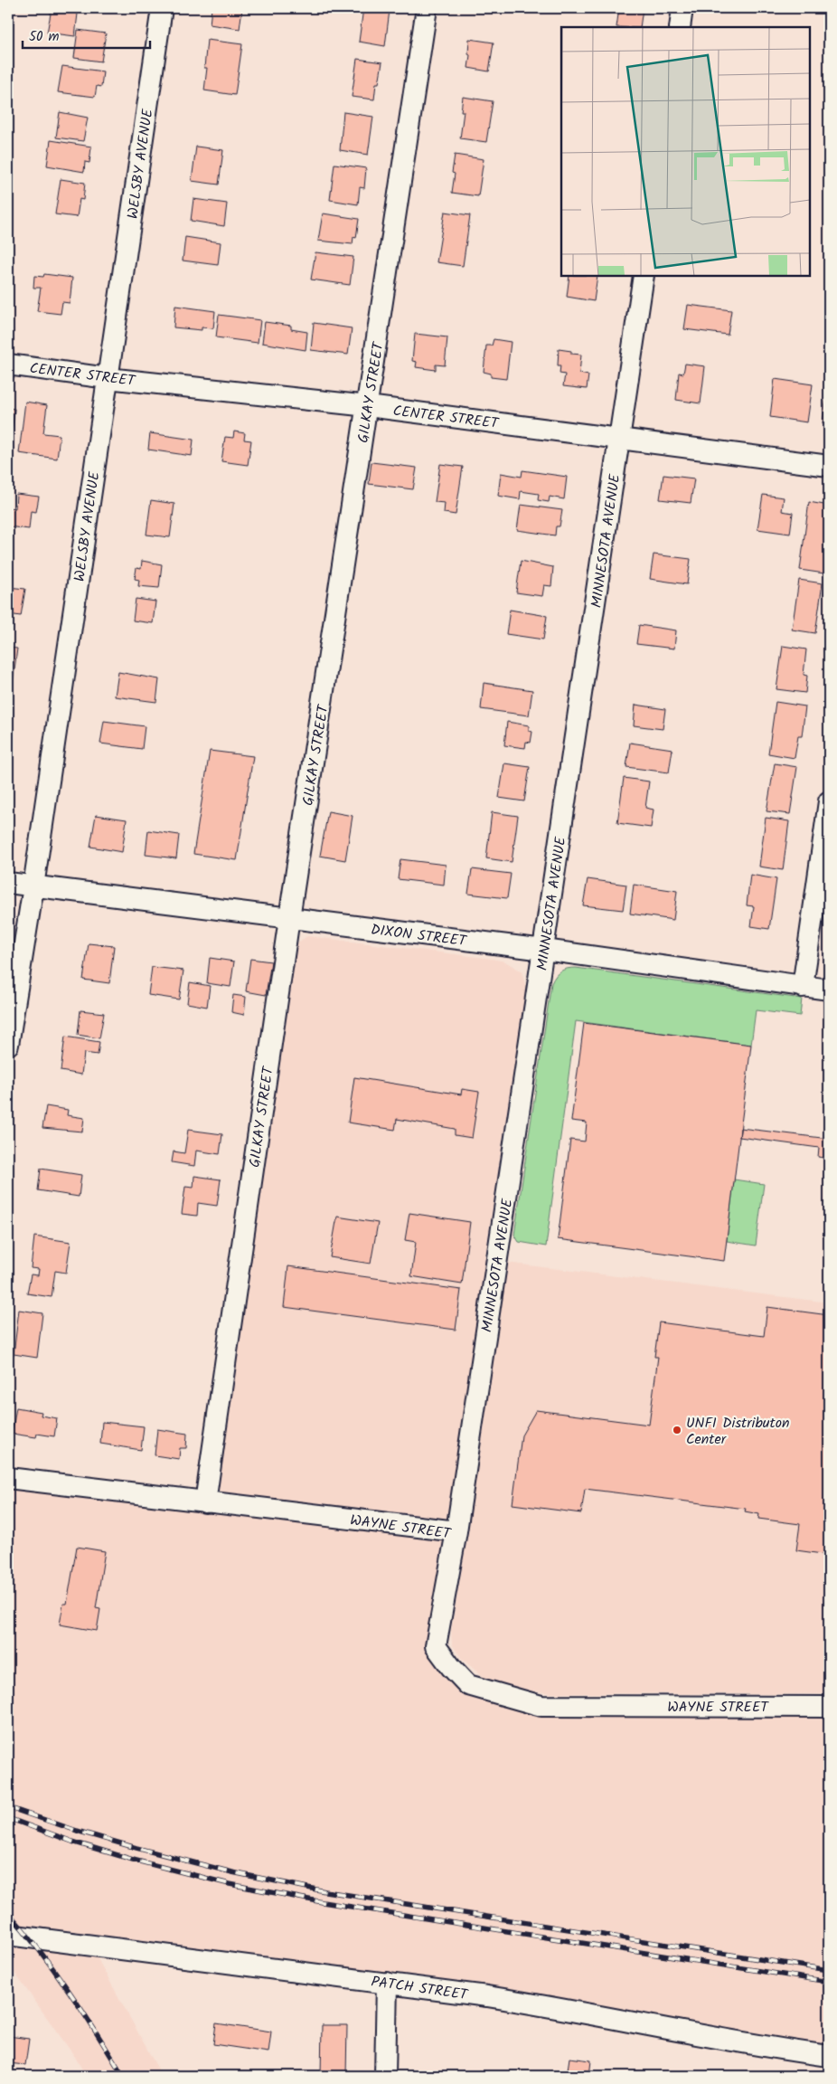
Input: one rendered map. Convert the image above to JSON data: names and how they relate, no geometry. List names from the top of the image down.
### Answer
{
  "streets": {
    "street": [
      "WELSBY AVENUE",
      "CENTER STREET",
      "GILKAY STREET",
      "MINNESOTA AVENUE",
      "DIXON STREET",
      "WAYNE STREET",
      "PATCH STREET"
    ]
  },
  "crossings": [
    ["WELSBY AVENUE", "CENTER STREET"],
    ["WELSBY AVENUE", "DIXON STREET"],
    ["CENTER STREET", "GILKAY STREET"],
    ["CENTER STREET", "MINNESOTA AVENUE"],
    ["GILKAY STREET", "DIXON STREET"],
    ["GILKAY STREET", "WAYNE STREET"],
    ["MINNESOTA AVENUE", "DIXON STREET"],
    ["MINNESOTA AVENUE", "WAYNE STREET"]
  ],
  "places": ["UNFI Distributon Center"],
  "scale_bar": "50 m"
}
